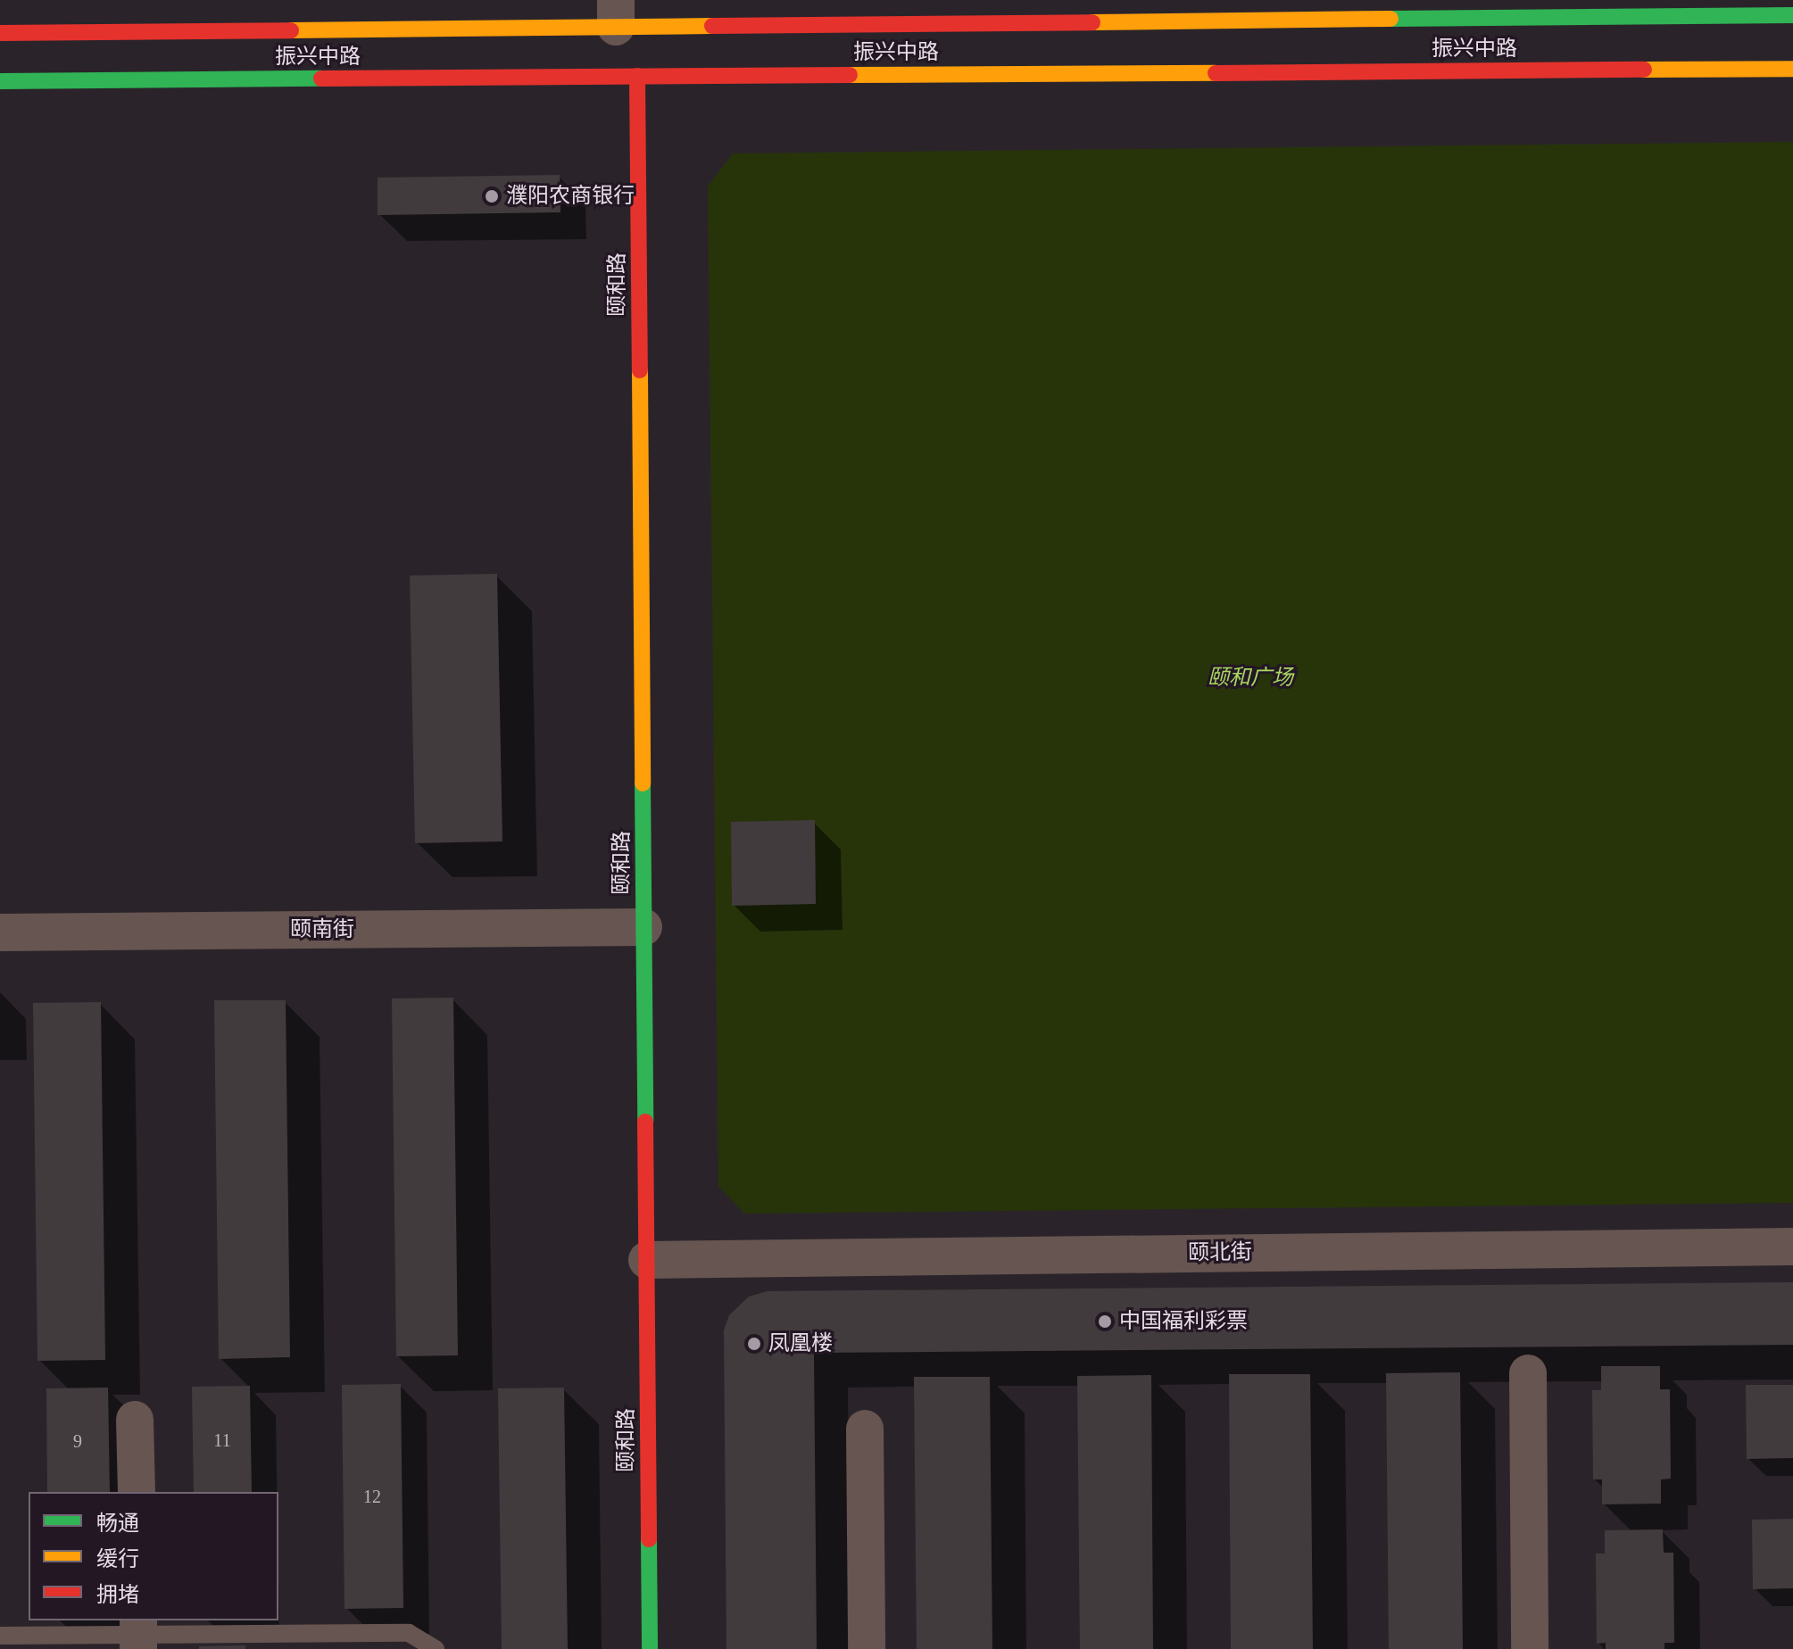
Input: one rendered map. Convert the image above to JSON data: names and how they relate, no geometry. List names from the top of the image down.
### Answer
{
  "streets": {
    "street": [
      "振兴中路",
      "颐和路",
      "颐南街",
      "颐北街"
    ]
  },
  "crossings": [
    ["振兴中路", "颐和路"],
    ["颐和路", "颐南街"],
    ["颐和路", "颐北街"]
  ],
  "parks": ["颐和广场"],
  "places": ["濮阳农商银行", "中国福利彩票", "凤凰楼"],
  "house_numbers": ["11", "9", "12"],
  "legend": ["畅通", "缓行", "拥堵"]
}
